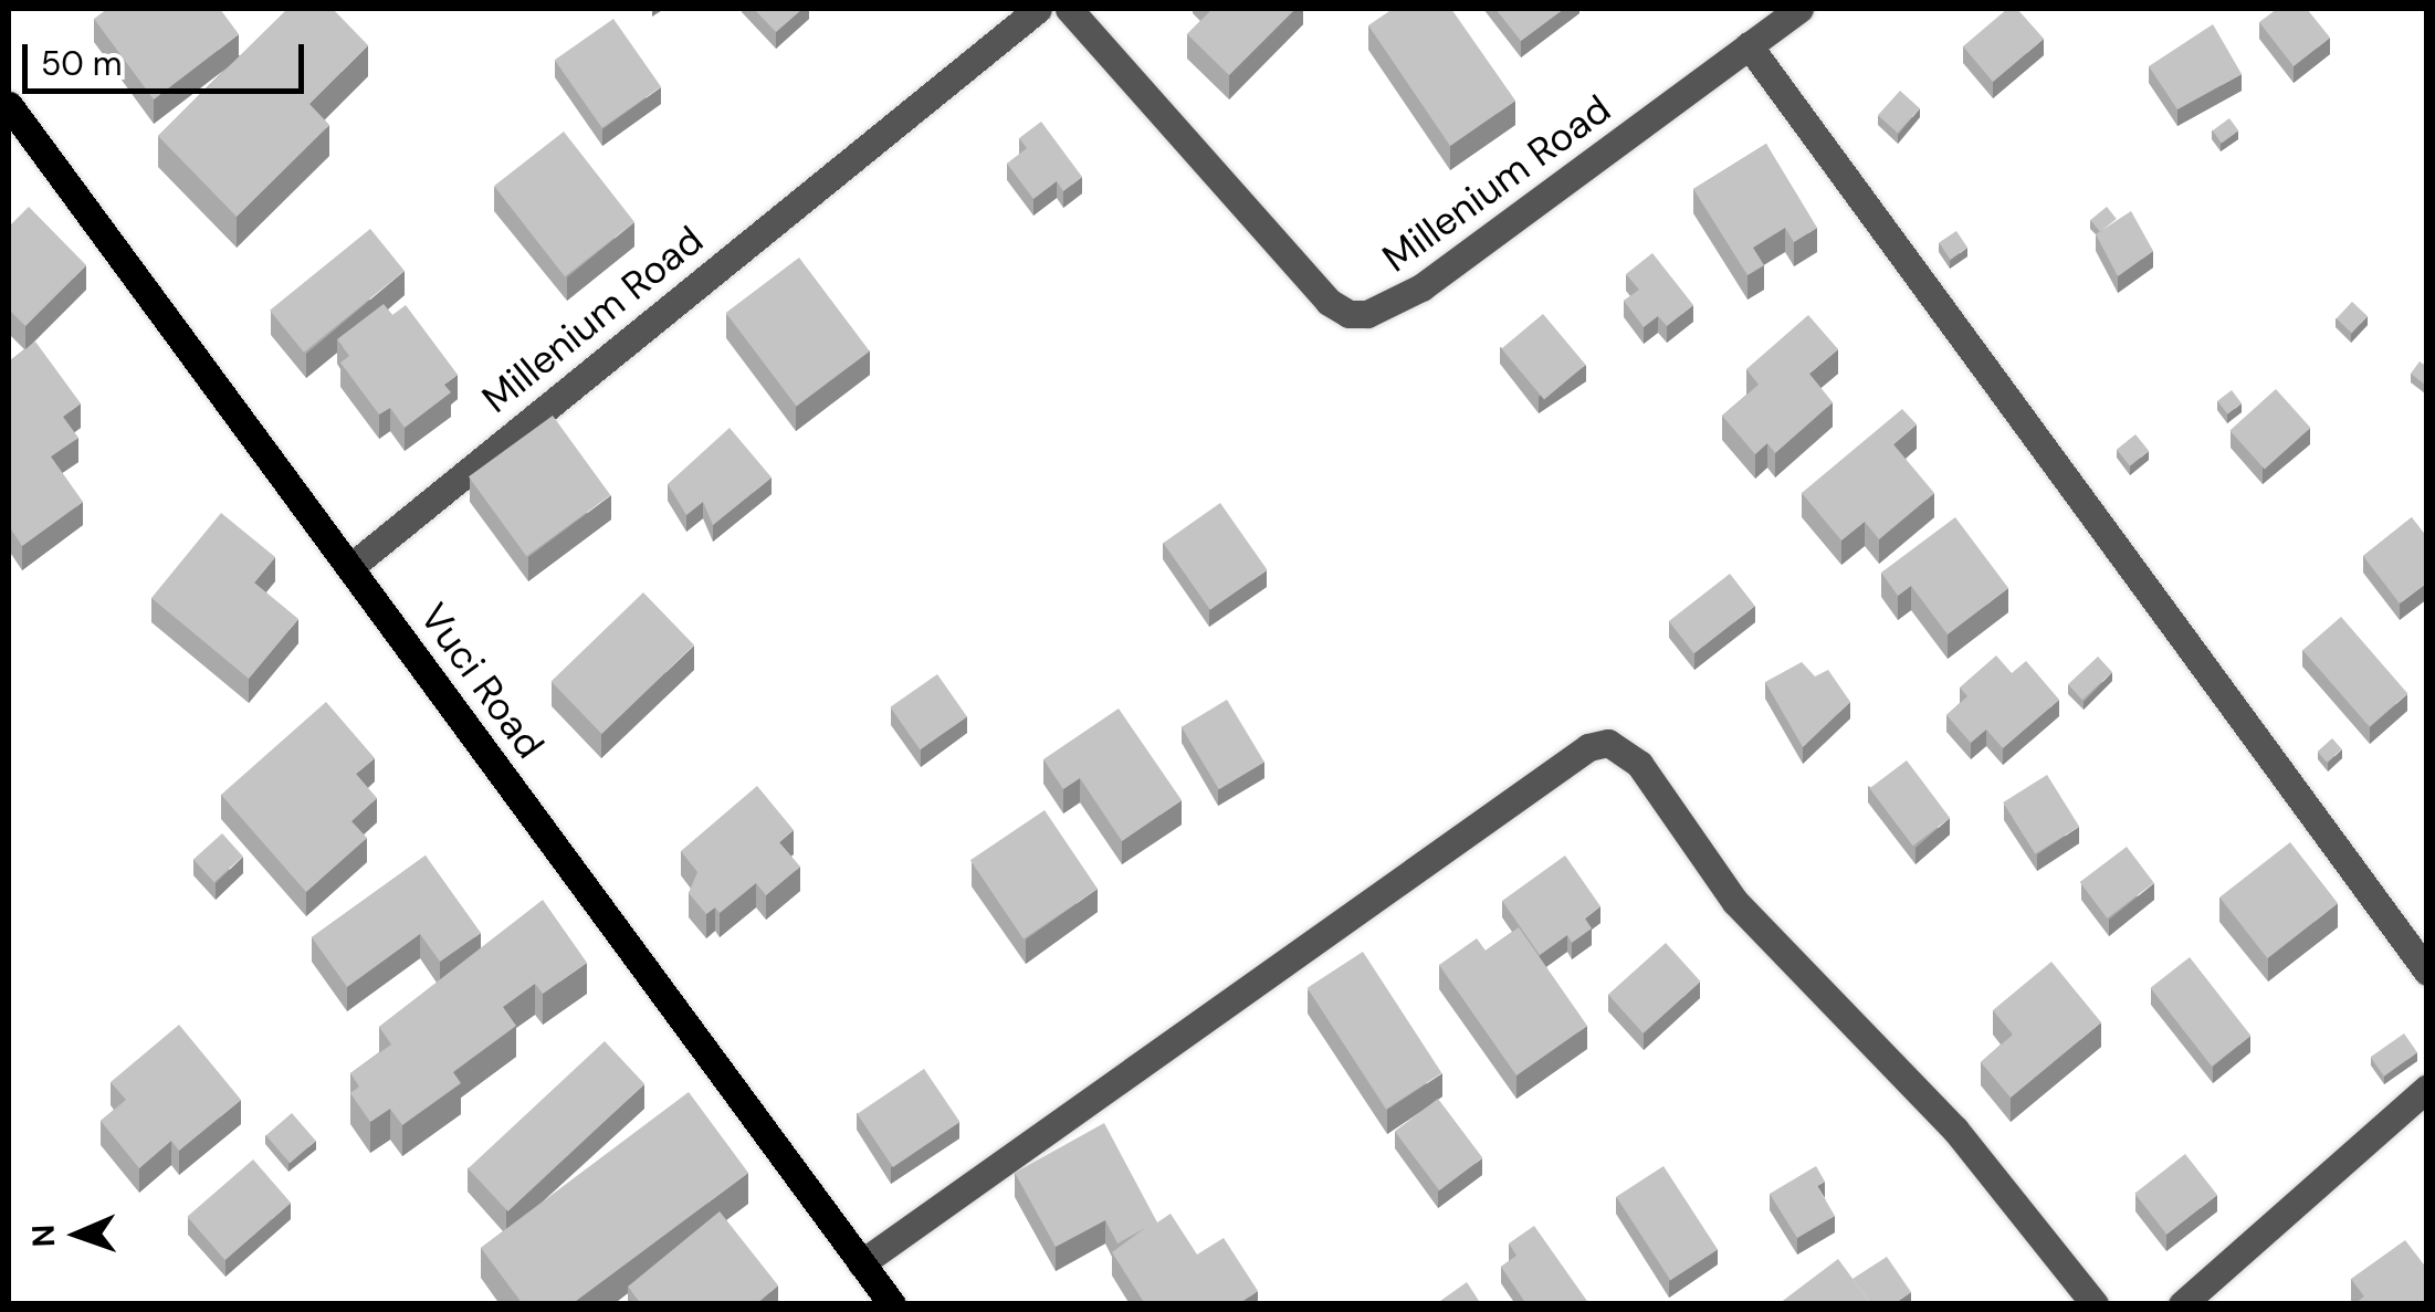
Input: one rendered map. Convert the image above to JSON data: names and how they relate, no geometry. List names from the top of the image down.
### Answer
{
  "streets": {
    "main road": ["Vuci Road"],
    "street": ["Millenium Road"]
  },
  "crossings": [
    ["Millenium Road", "Vuci Road"]
  ],
  "scale_bar": "50 m",
  "north": "left"
}
